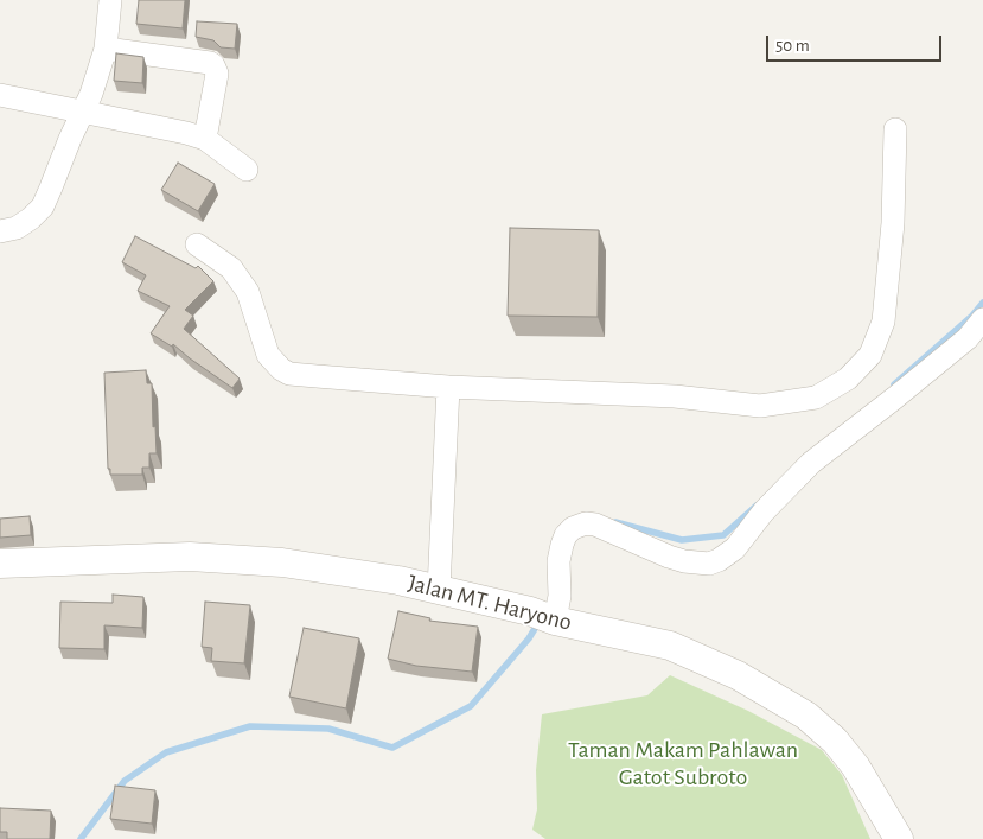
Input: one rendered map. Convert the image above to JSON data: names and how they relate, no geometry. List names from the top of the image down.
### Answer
{
  "streets": {
    "street": ["Jalan MT. Haryono"]
  },
  "parks": ["Taman Makam Pahlawan Gatot Subroto"],
  "scale_bar": "50 m"
}
